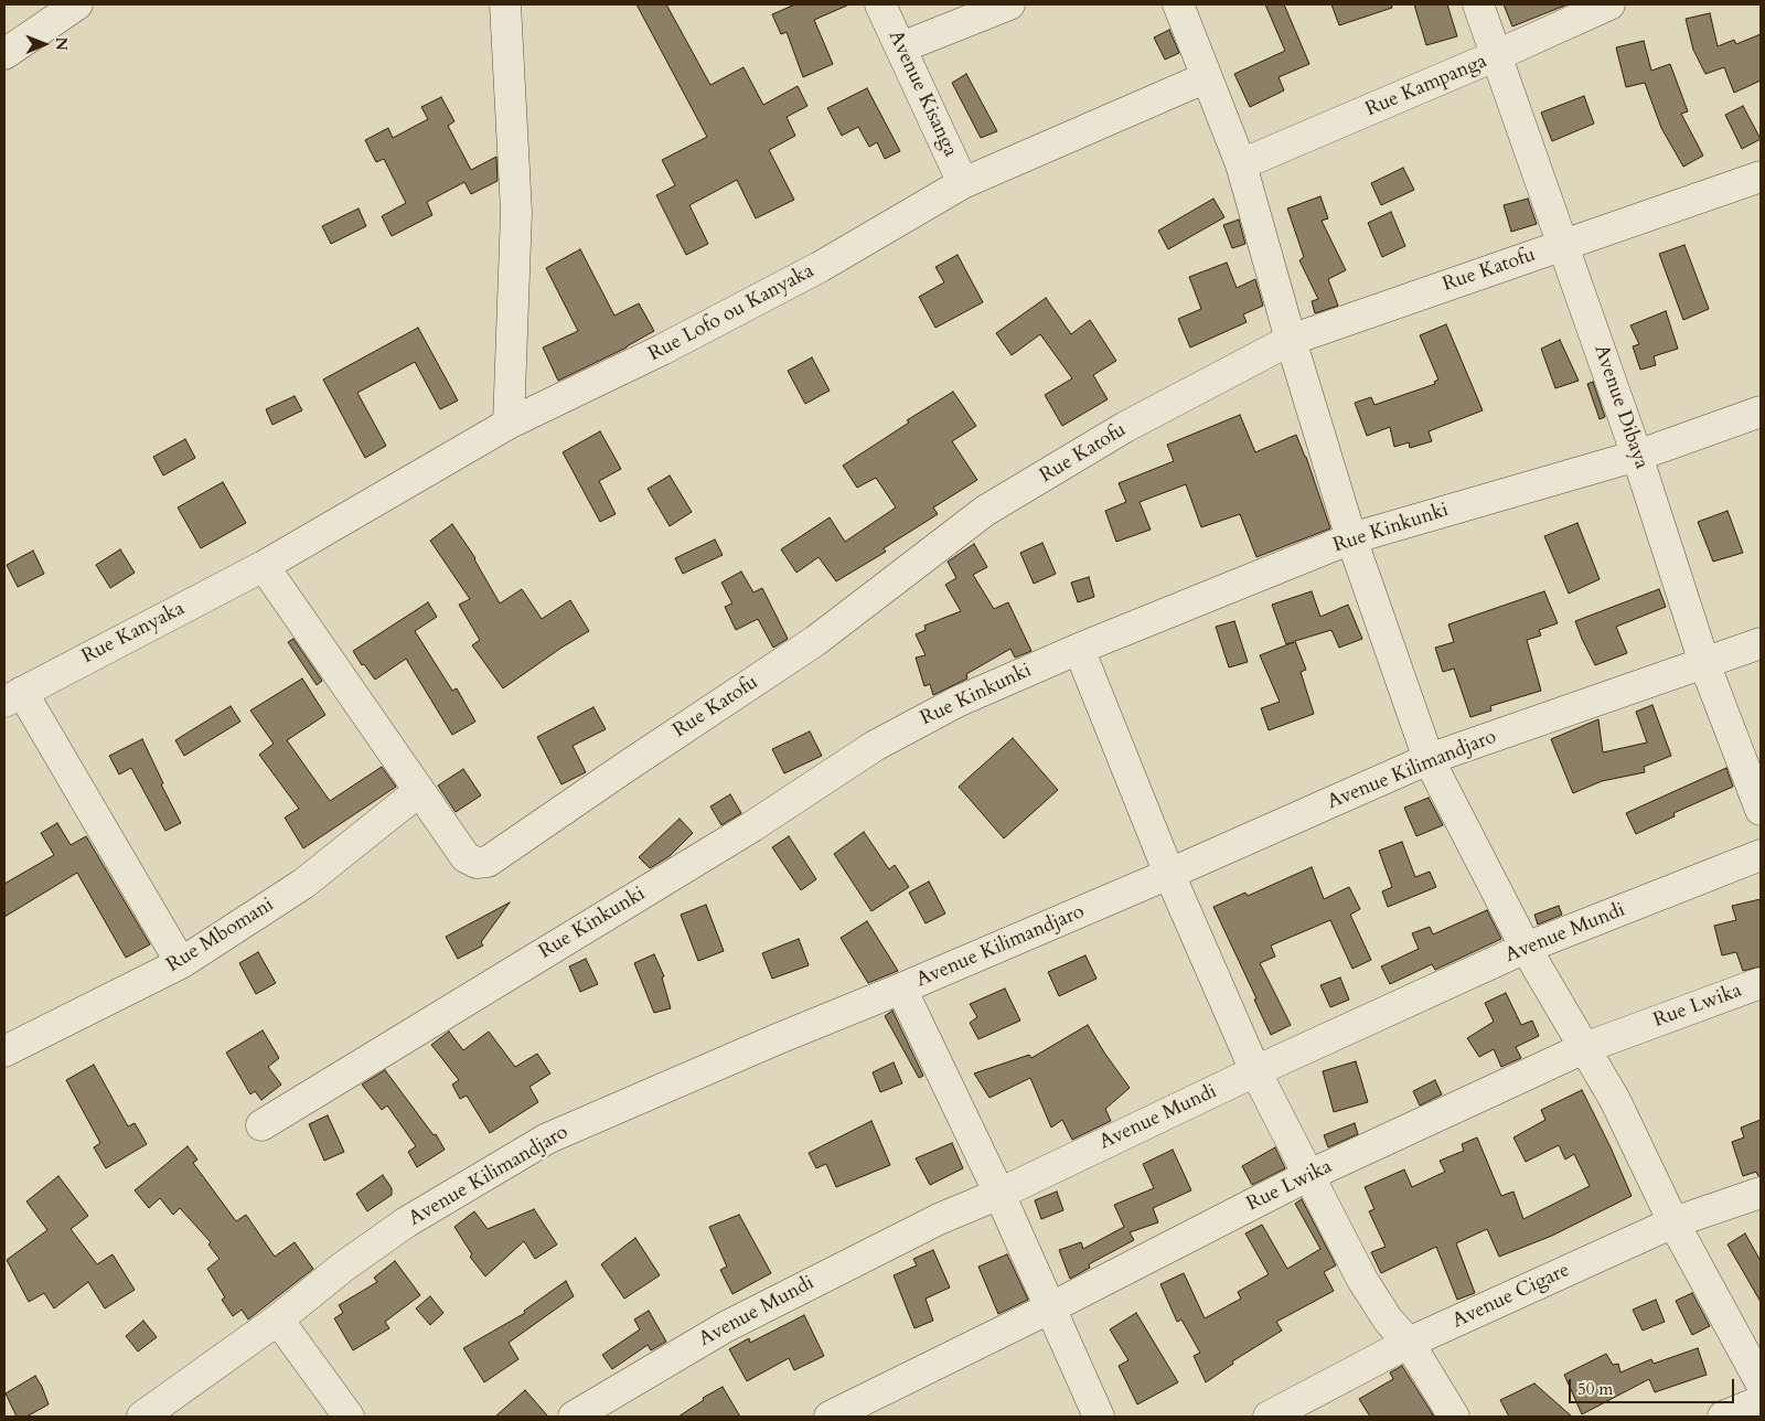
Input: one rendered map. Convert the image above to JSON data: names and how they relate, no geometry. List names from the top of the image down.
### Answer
{
  "streets": {
    "street": [
      "Rue Kampanga",
      "Avenue Kisanga",
      "Rue Katofu",
      "Rue Lofo ou Kanyaka",
      "Avenue Dibaya",
      "Rue Kinkunki",
      "Rue Kanyaka",
      "Avenue Kilimandjaro",
      "Avenue Mundi",
      "Rue Mbomani",
      "Rue Lwika",
      "Avenue Cigare"
    ]
  },
  "crossings": [
    ["Rue Kampanga", "Avenue Dibaya"],
    ["Avenue Kisanga", "Rue Lofo ou Kanyaka"],
    ["Rue Katofu", "Avenue Dibaya"],
    ["Rue Katofu", "Rue Mbomani"],
    ["Rue Lofo ou Kanyaka", "Rue Kanyaka"],
    ["Avenue Dibaya", "Rue Kinkunki"],
    ["Avenue Dibaya", "Avenue Kilimandjaro"]
  ],
  "scale_bar": "50 m",
  "north": "right"
}
